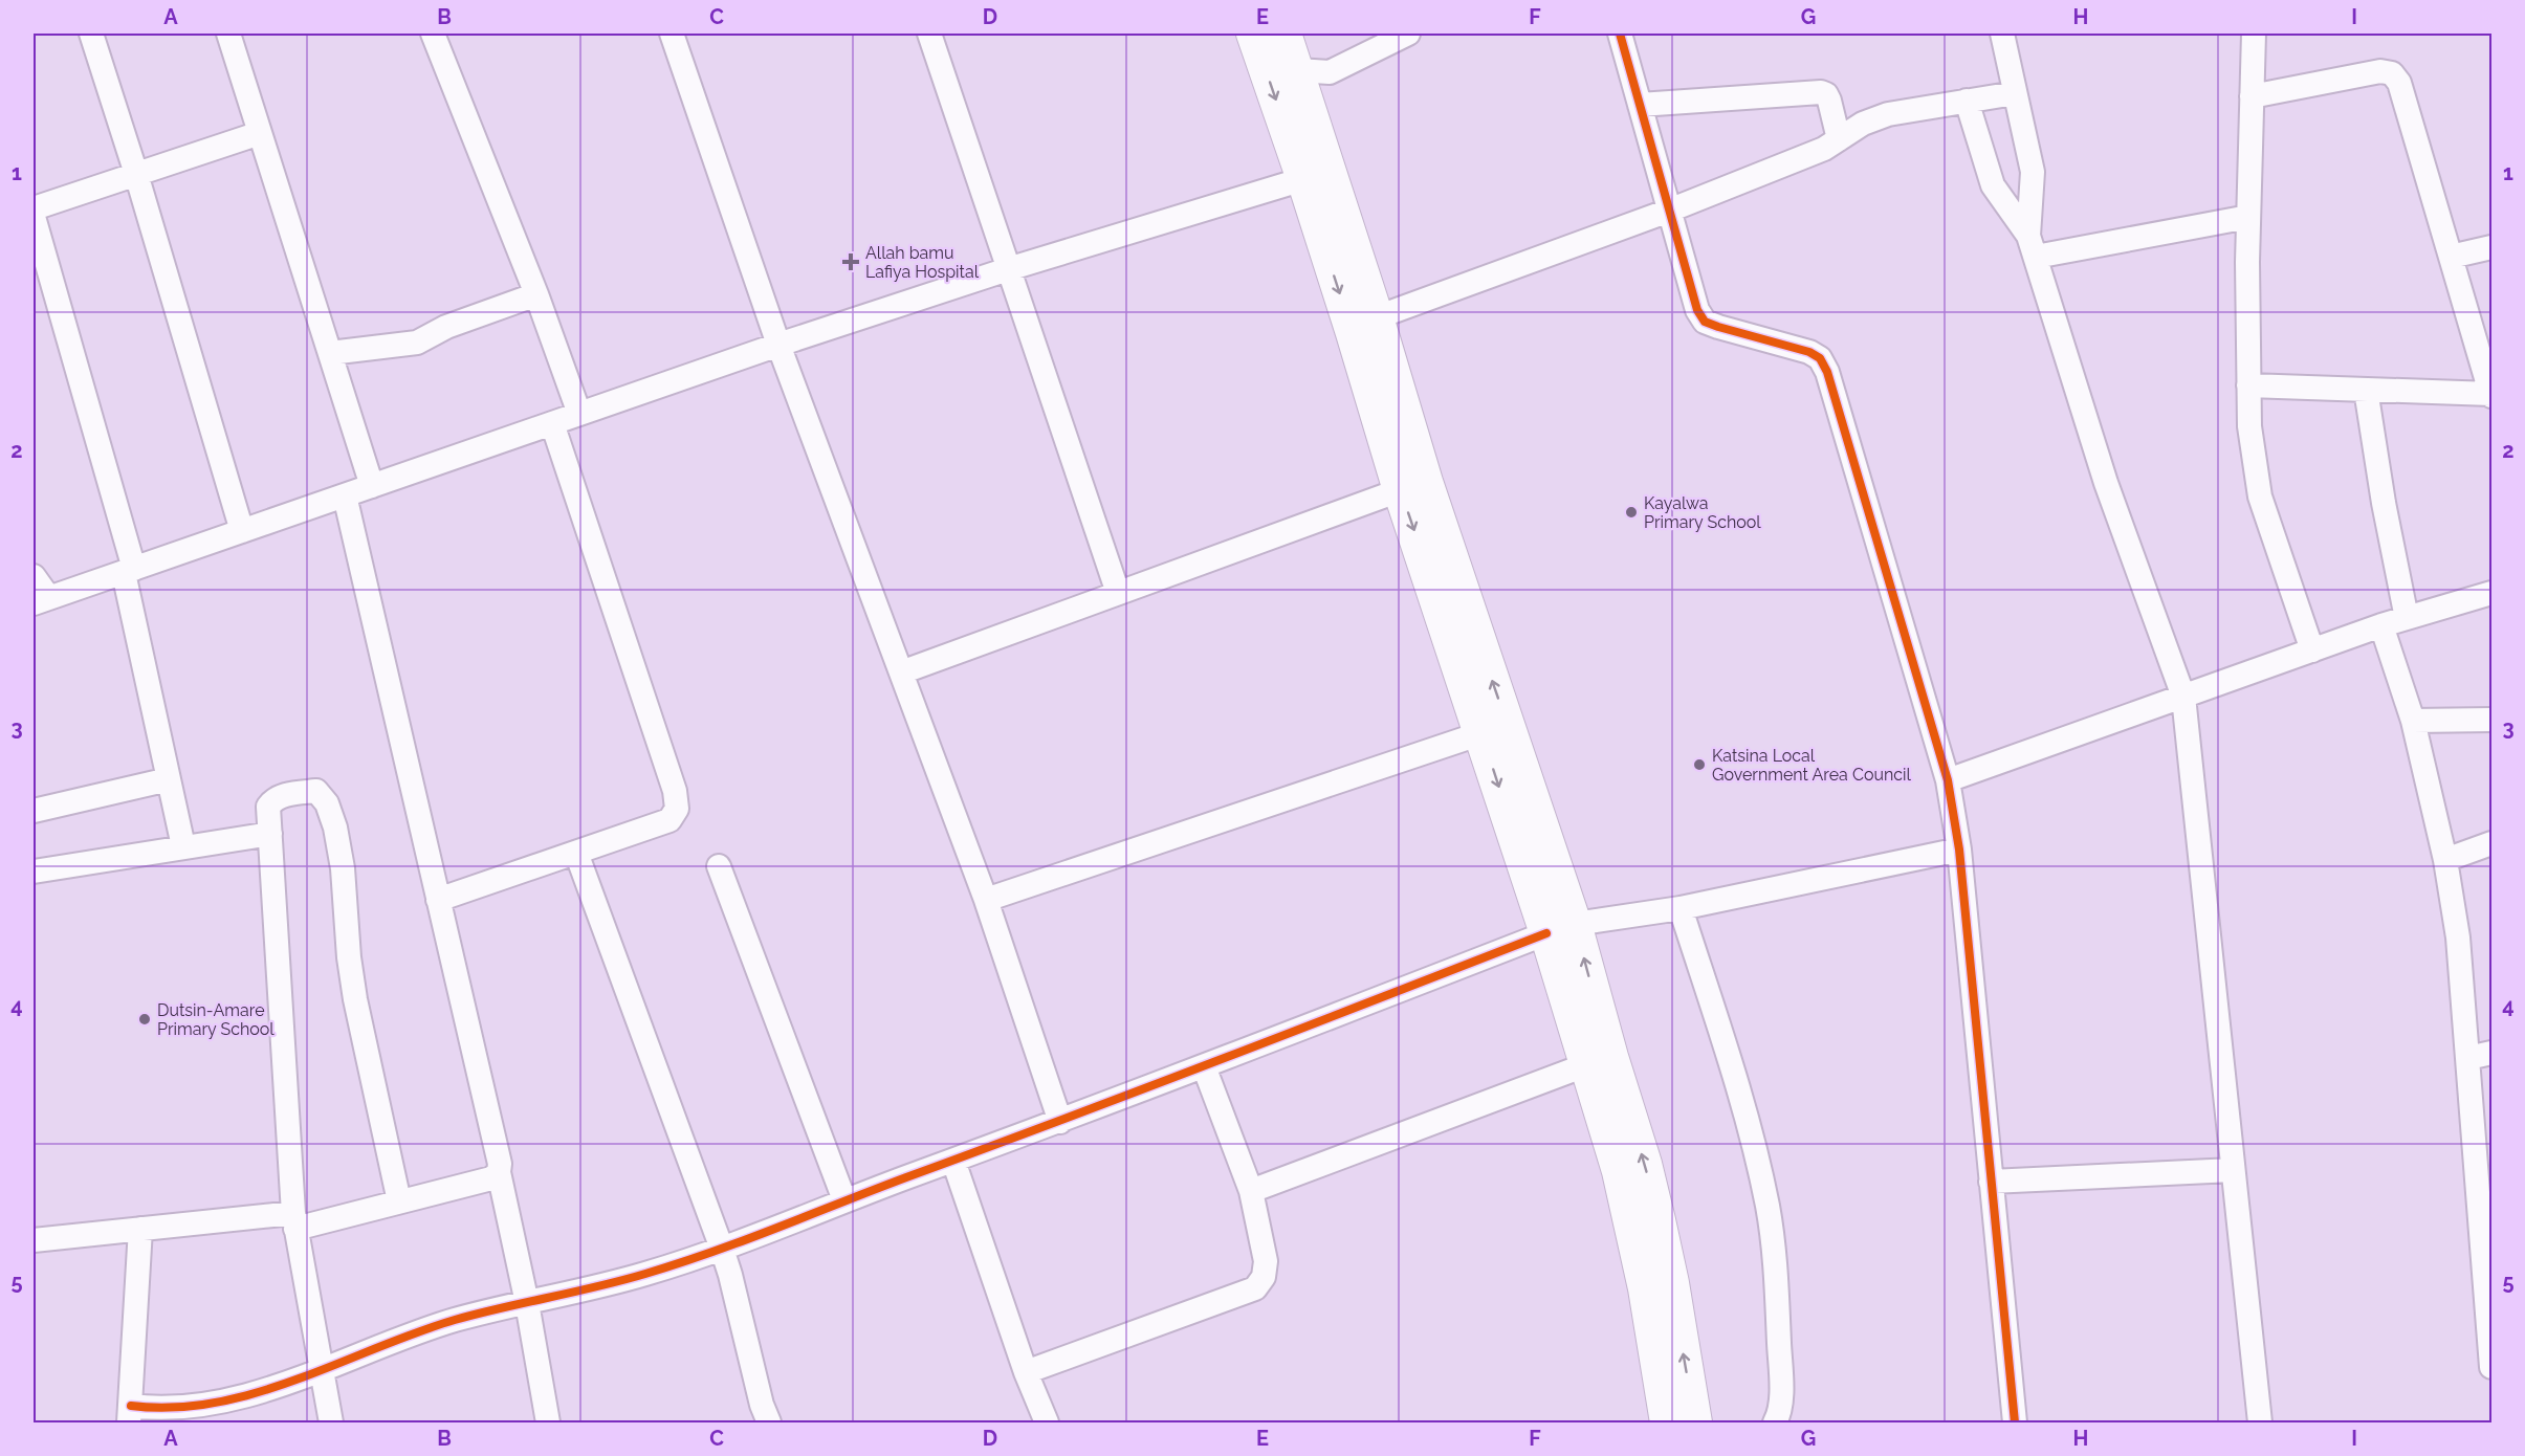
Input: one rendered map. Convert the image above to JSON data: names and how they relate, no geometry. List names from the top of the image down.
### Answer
{
  "places": {
    "health": ["Allah bamu Lafiya Hospital"],
    "other": ["Kayalwa Primary School", "Katsina Local Government Area Council", "Dutsin-Amare Primary School"]
  },
  "grid": {
    "columns": [
      "A",
      "B",
      "C",
      "D",
      "E",
      "F",
      "G",
      "H",
      "I"
    ],
    "rows": [
      "1",
      "2",
      "3",
      "4",
      "5"
    ]
  }
}
